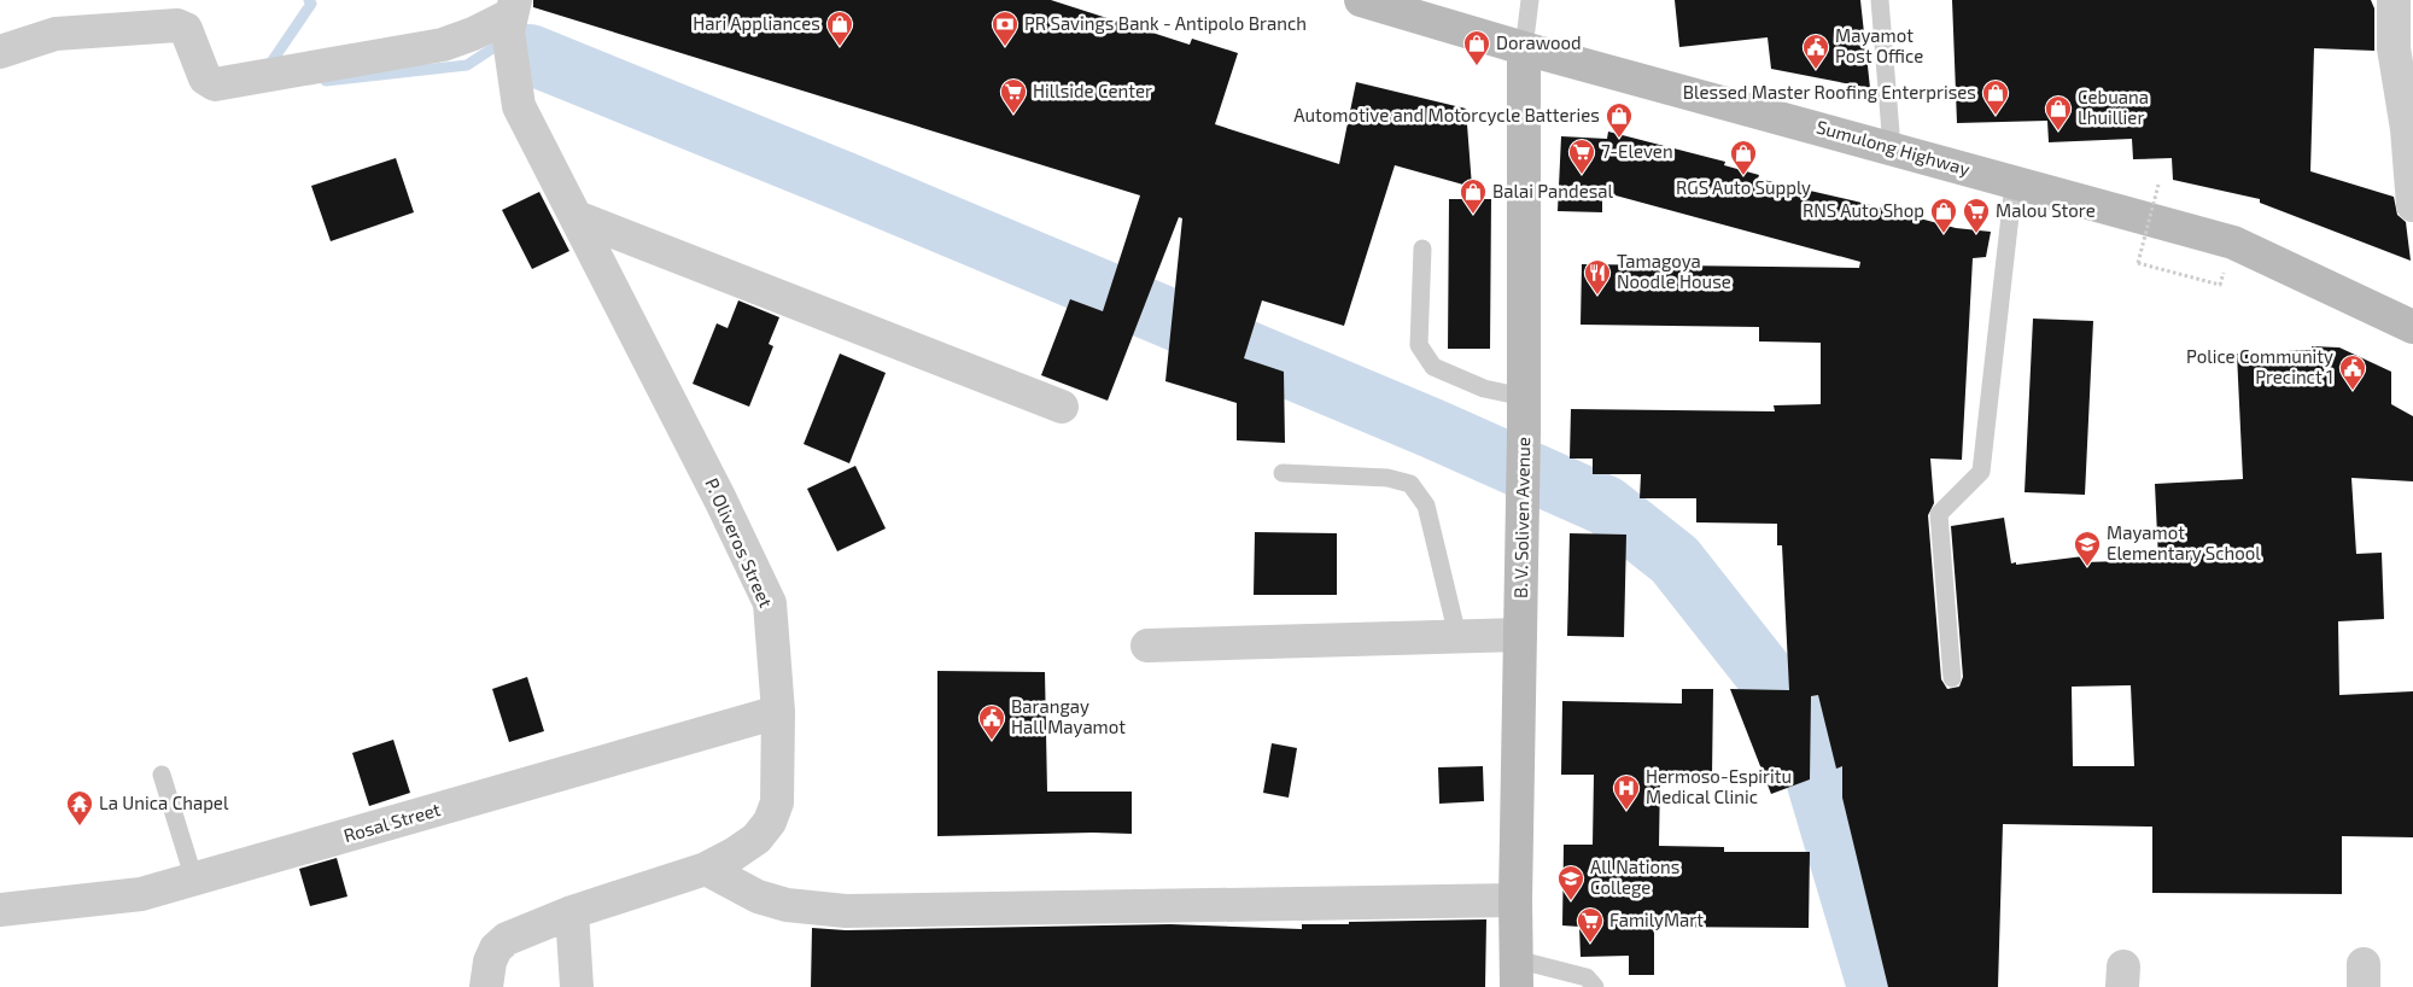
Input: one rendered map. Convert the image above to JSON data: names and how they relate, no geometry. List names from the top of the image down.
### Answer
{
  "streets": {
    "main road": ["Sumulong Highway", "B. V. Soliven Avenue"],
    "street": ["P. Oliveros Street", "Rosal Street"]
  },
  "crossings": [
    ["Sumulong Highway", "B. V. Soliven Avenue"],
    ["P. Oliveros Street", "Rosal Street"]
  ],
  "places": {
    "shop": [
      "Hari Appliances",
      "Dorawood",
      "Blessed Master Roofing Enterprises",
      "Cebuana Lhuillier",
      "Automotive and Motorcycle Batteries",
      "RGS Auto Supply",
      "Balai Pandesal",
      "RNS Auto Shop"
    ],
    "bank": ["PR Savings Bank - Antipolo Branch"],
    "public building": ["Mayamot Post Office", "Police Community Precinct 1", "Barangay Hall Mayamot"],
    "supermarket": [
      "Hillside Center",
      "7-Eleven",
      "Malou Store",
      "FamilyMart"
    ],
    "restaurant": ["Tamagoya Noodle House"],
    "school or university": ["Mayamot Elementary School", "All Nations College"],
    "hospital": ["Hermoso-Espiritu Medical Clinic"],
    "temple": ["La Unica Chapel"]
  }
}
